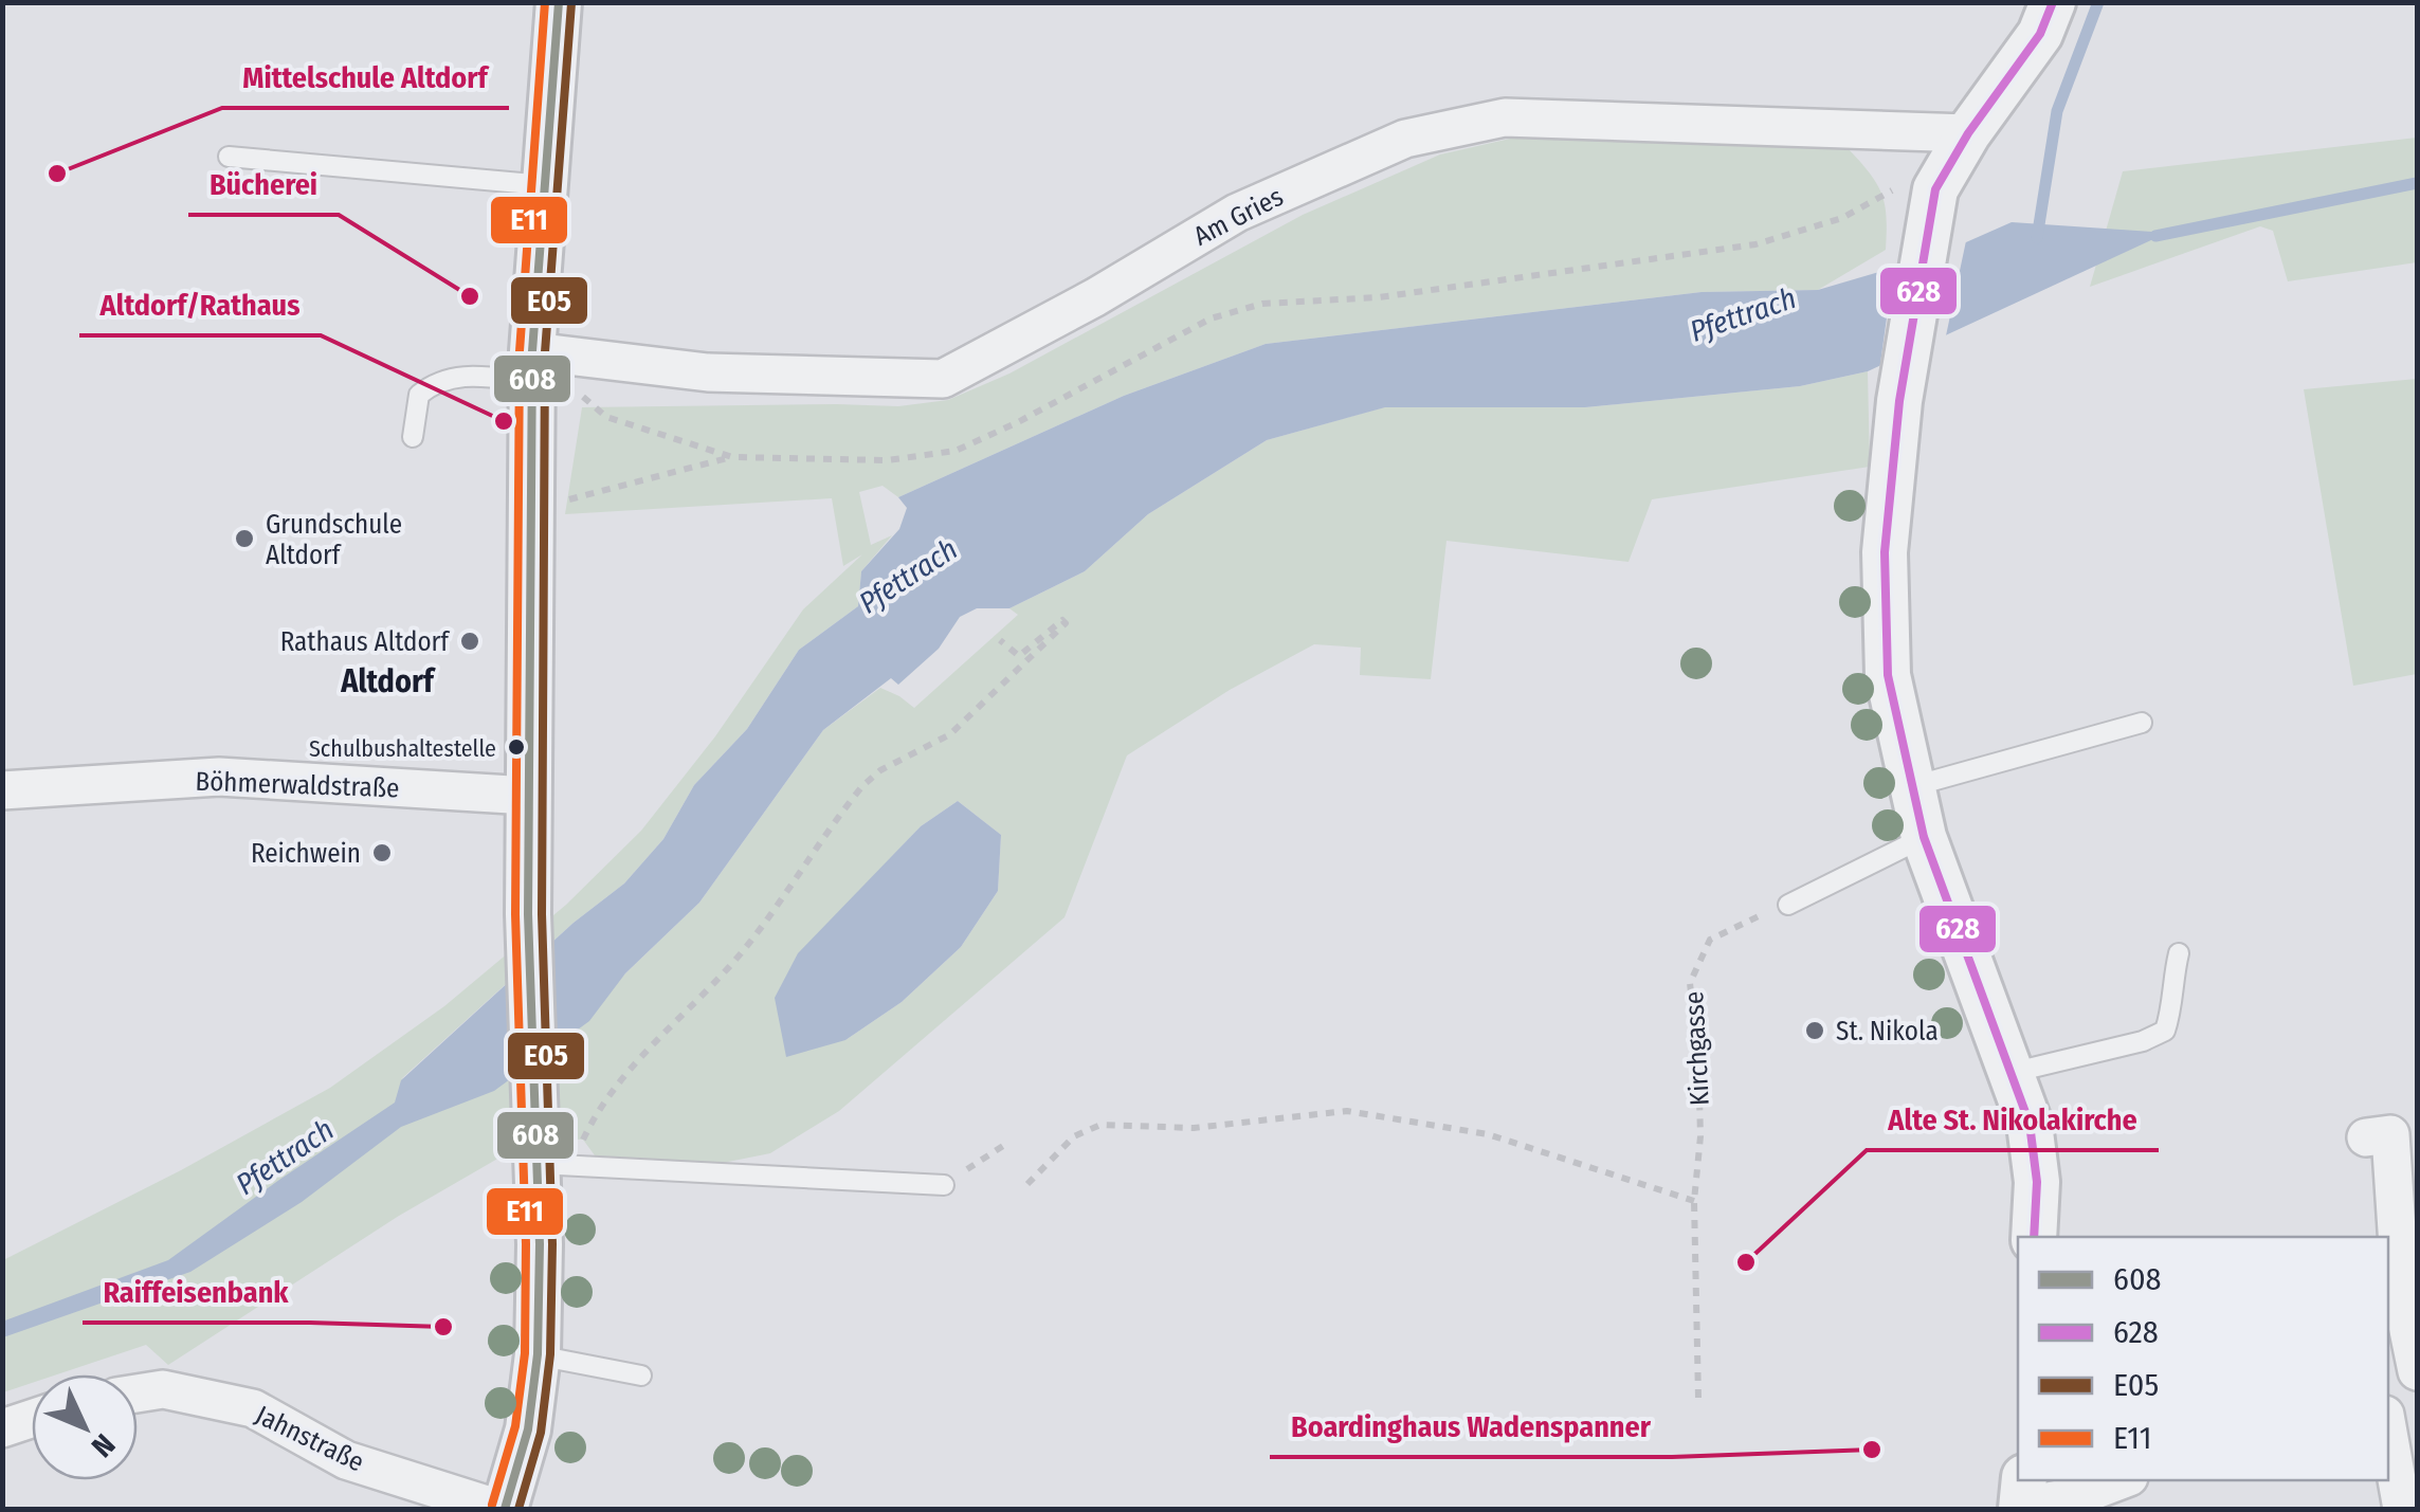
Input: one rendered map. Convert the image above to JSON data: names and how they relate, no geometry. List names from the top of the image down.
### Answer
{
  "streets": {
    "street": ["Am Gries", "Böhmerwaldstraße", "Jahnstraße"],
    "path": ["Kirchgasse"]
  },
  "districts": ["Altdorf"],
  "water": ["Pfettrach"],
  "places": [
    "Mittelschule Altdorf",
    "Bücherei",
    "Altdorf/Rathaus",
    "Grundschule Altdorf",
    "Rathaus Altdorf",
    "Schulbushaltestelle",
    "Reichwein",
    "St. Nikola",
    "Alte St. Nikolakirche",
    "Raiffeisenbank",
    "Boardinghaus Wadenspanner"
  ],
  "lines": [
    "transit line 608",
    "transit line 628",
    "transit line E11",
    "transit line E05"
  ],
  "legend": [
    "608",
    "628",
    "E05",
    "E11"
  ],
  "north": "bottom right"
}
